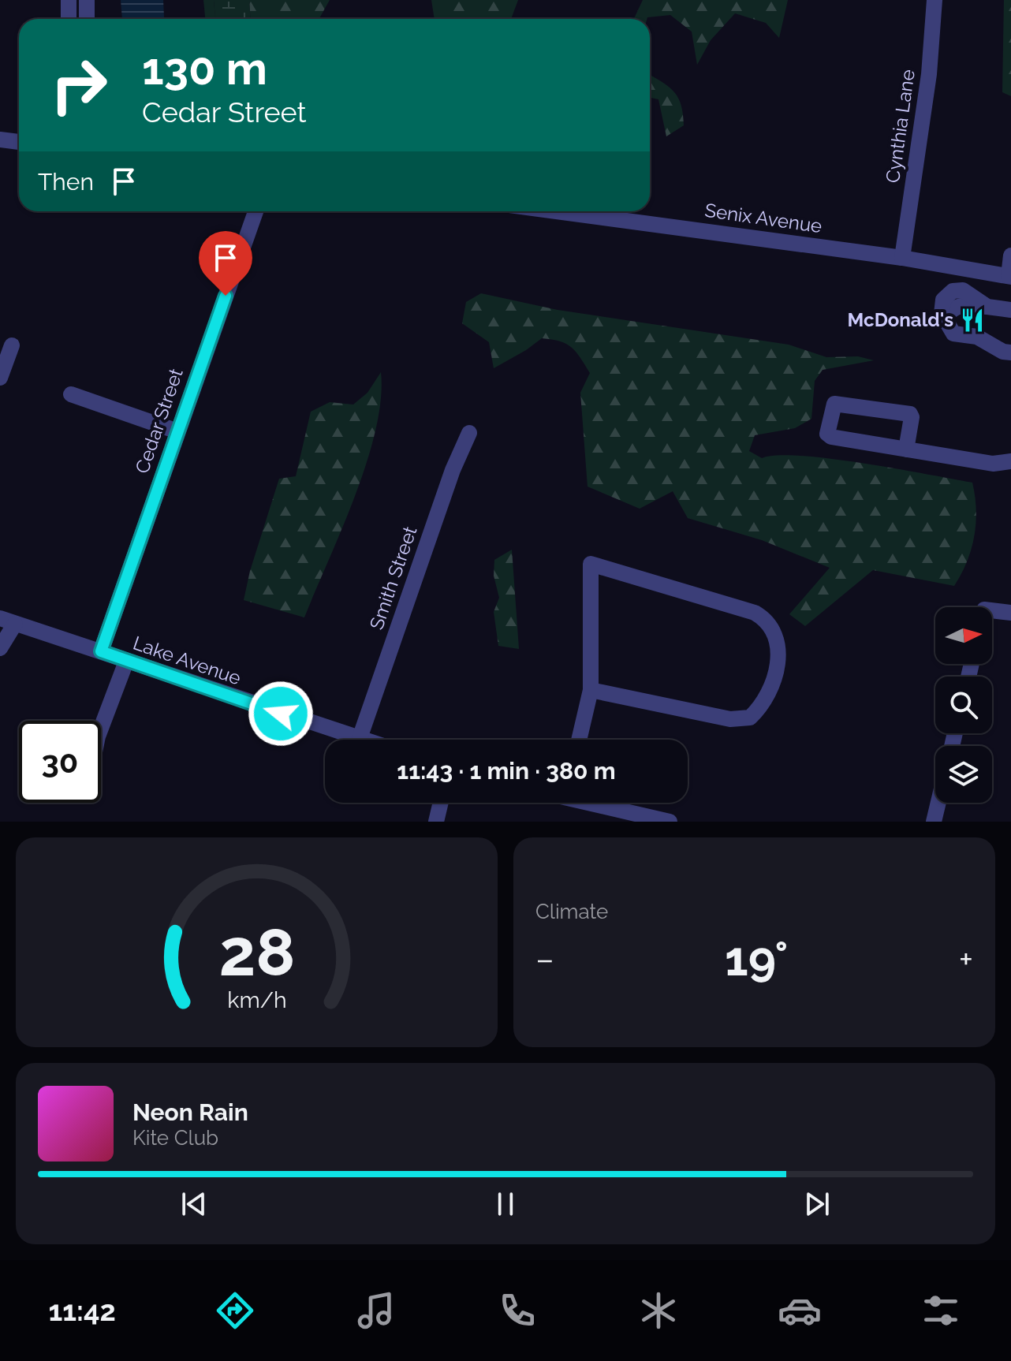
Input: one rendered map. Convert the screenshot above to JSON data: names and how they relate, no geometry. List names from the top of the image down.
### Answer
{
  "streets": {
    "street": [
      "Cynthia Lane",
      "Senix Avenue",
      "Cedar Street",
      "Smith Street",
      "Lake Avenue"
    ]
  },
  "crossings": [
    ["Cynthia Lane", "Senix Avenue"],
    ["Cedar Street", "Lake Avenue"],
    ["Smith Street", "Lake Avenue"]
  ],
  "places": {
    "restaurant": ["McDonald's"]
  },
  "north": "right",
  "page": {
    "turn": ["130 m", "Cedar Street"],
    "then": "Then",
    "limit": "30",
    "trip": "11:43 · 1 min · 380 m",
    "tile": "Climate",
    "heat": ["−", "19°", "+"],
    "song": ["Neon Rain", "Kite Club"],
    "tabs": "11:42",
    "gauge": ["28", "km/h"]
  }
}
